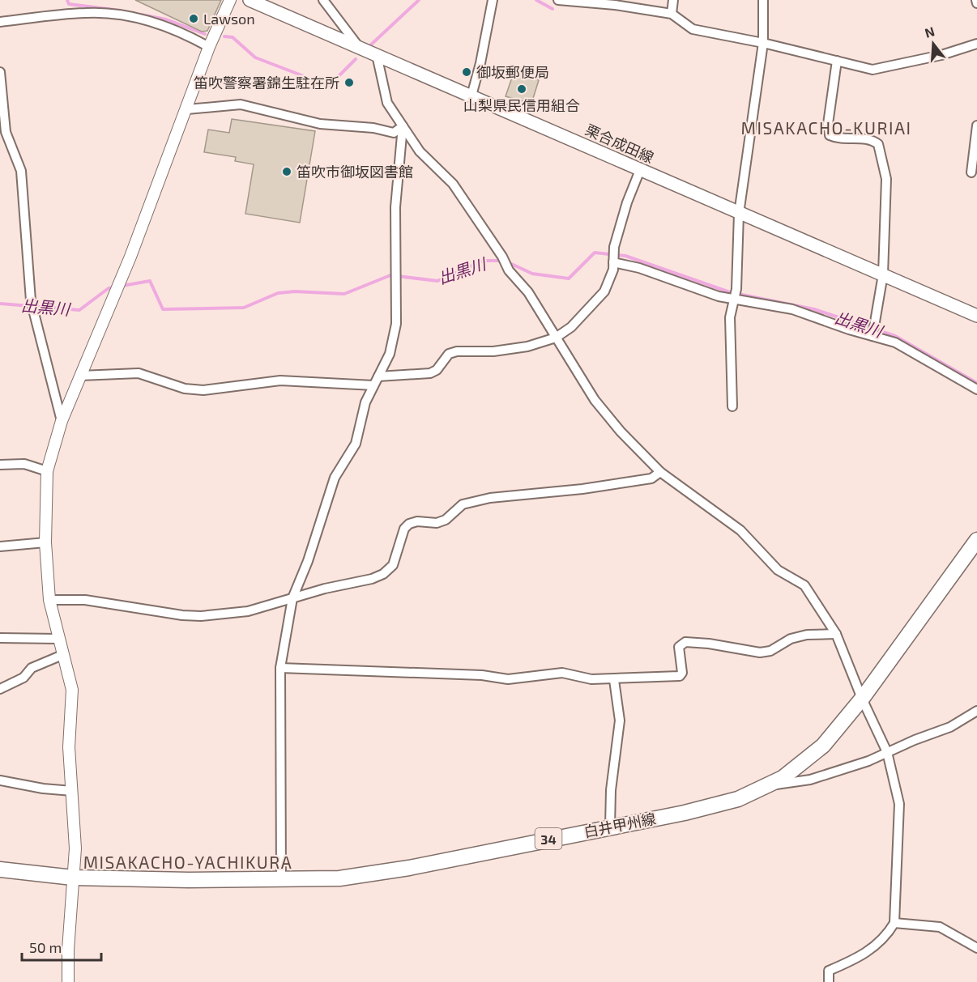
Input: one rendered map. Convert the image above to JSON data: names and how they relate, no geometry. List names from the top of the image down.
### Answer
{
  "streets": {
    "main road": ["栗合成田線", "白井甲州線", "34"]
  },
  "districts": ["MISAKACHO-KURIAI", "MISAKACHO-YACHIKURA"],
  "water": ["出黒川"],
  "places": [
    "Lawson",
    "御坂郵便局",
    "笛吹警察署錦生駐在所",
    "山梨県民信用組合",
    "笛吹市御坂図書館"
  ],
  "scale_bar": "50 m",
  "north": "top"
}
